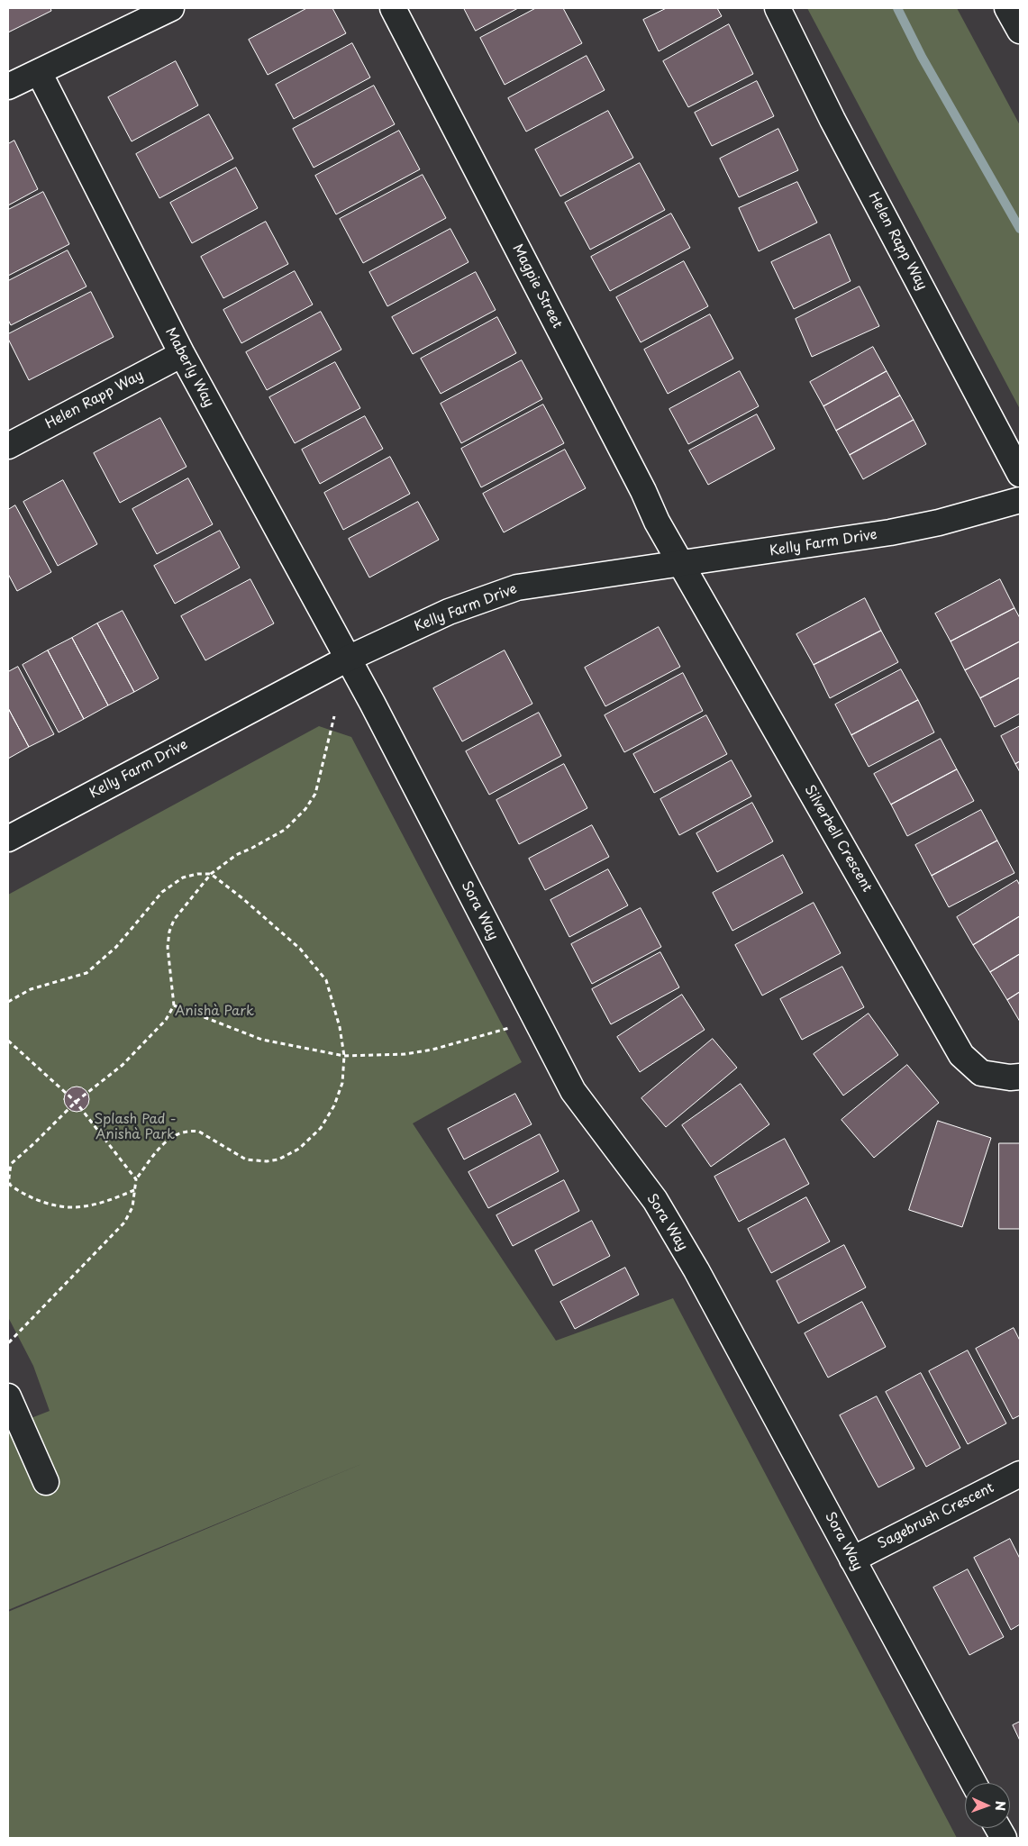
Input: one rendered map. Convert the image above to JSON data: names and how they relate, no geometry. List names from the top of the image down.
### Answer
{
  "streets": {
    "street": [
      "Helen Rapp Way",
      "Magpie Street",
      "Maberly Way",
      "Kelly Farm Drive",
      "Silverbell Crescent",
      "Sora Way",
      "Sagebrush Crescent"
    ]
  },
  "crossings": [
    ["Helen Rapp Way", "Maberly Way"],
    ["Magpie Street", "Kelly Farm Drive"],
    ["Magpie Street", "Silverbell Crescent"],
    ["Maberly Way", "Kelly Farm Drive"],
    ["Maberly Way", "Sora Way"],
    ["Kelly Farm Drive", "Silverbell Crescent"],
    ["Kelly Farm Drive", "Sora Way"],
    ["Sora Way", "Sagebrush Crescent"]
  ],
  "parks": ["Anishà Park", "Splash Pad - Anishà Park"],
  "north": "right"
}
